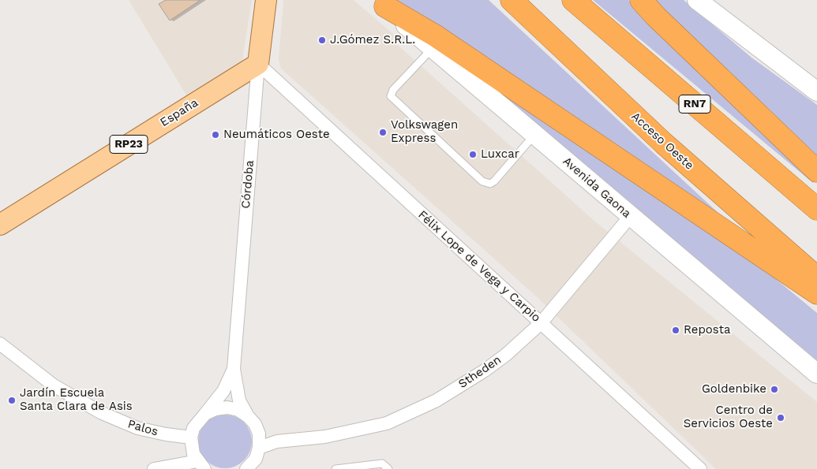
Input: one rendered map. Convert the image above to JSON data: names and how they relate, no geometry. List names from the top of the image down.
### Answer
{
  "streets": {
    "highway": ["RN7", "Acceso Oeste"],
    "main road": ["España", "RP23", "Córdoba"],
    "street": [
      "Avenida Gaona",
      "Félix Lope de Vega y Carpio",
      "Stheden",
      "Palos"
    ]
  },
  "crossings": [
    ["España", "Córdoba"],
    ["España", "Félix Lope de Vega y Carpio"],
    ["Córdoba", "Félix Lope de Vega y Carpio"],
    ["Córdoba", "Stheden"],
    ["Córdoba", "Palos"],
    ["Avenida Gaona", "Stheden"],
    ["Félix Lope de Vega y Carpio", "Stheden"]
  ],
  "places": [
    "J.Gómez S.R.L.",
    "Volkswagen Express",
    "Neumáticos Oeste",
    "Luxcar",
    "Reposta",
    "Goldenbike",
    "Jardín Escuela Santa Clara de Asis",
    "Centro de Servicios Oeste"
  ]
}
